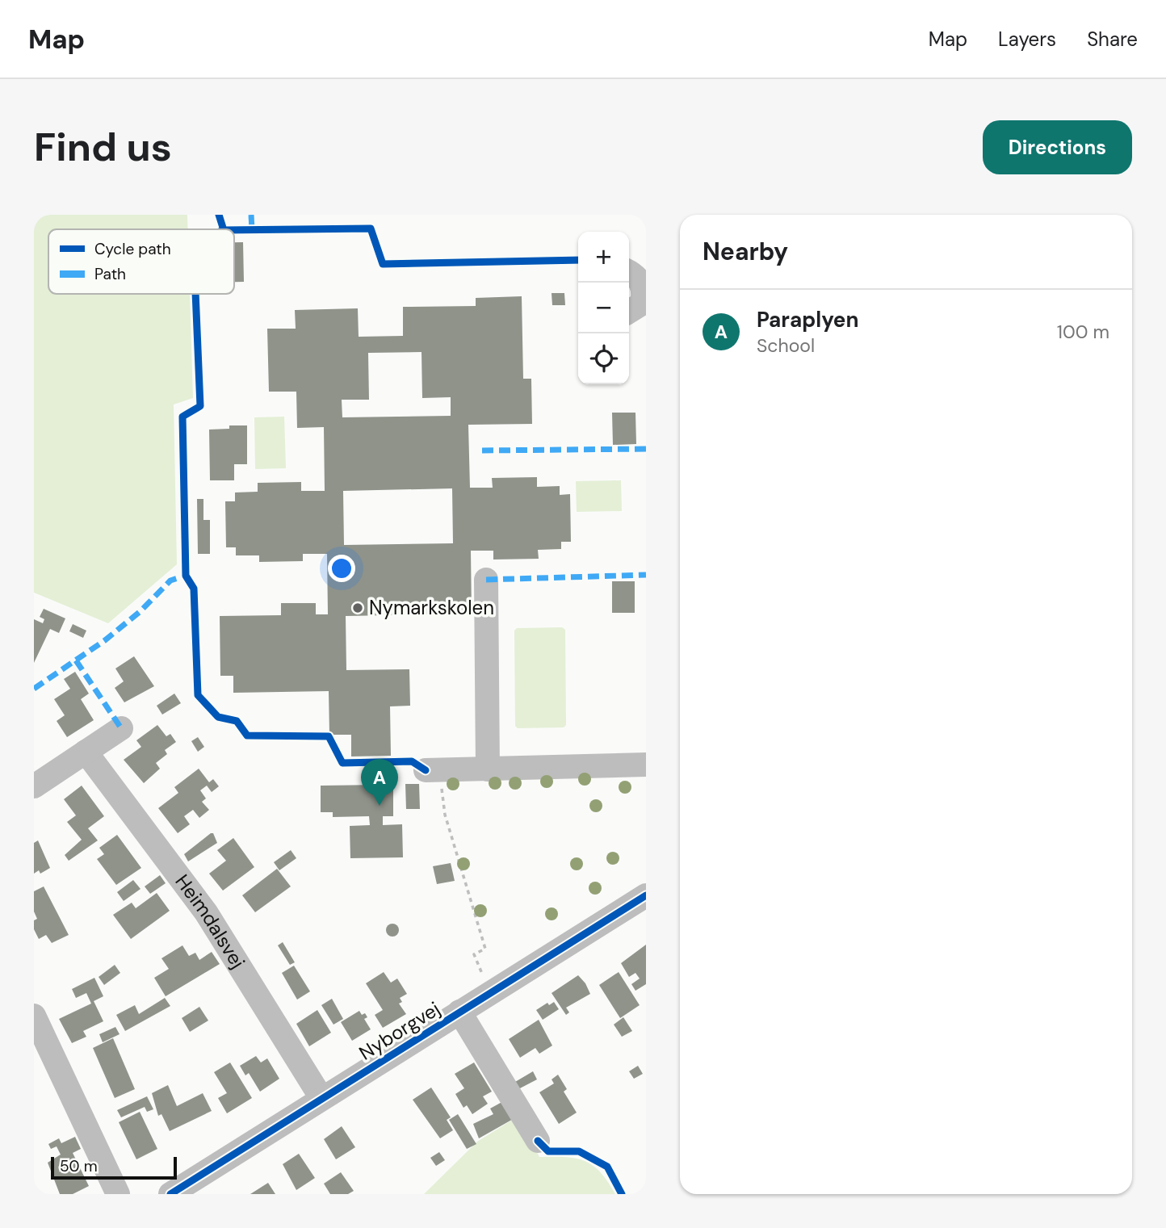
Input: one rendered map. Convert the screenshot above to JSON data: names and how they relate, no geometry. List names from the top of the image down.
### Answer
{
  "streets": {
    "street": ["Heimdalsvej", "Nyborgvej"]
  },
  "crossings": [
    ["Heimdalsvej", "Nyborgvej"]
  ],
  "places": ["Nymarkskolen"],
  "legend": ["Cycle path", "Path"],
  "scale_bar": "50 m",
  "page": {
    "header": "Map",
    "nav": ["Map", "Layers", "Share"],
    "buttons": "Directions",
    "title": "Find us",
    "heading": "Nearby",
    "map_buttons": ["+", "−"],
    "list": [
      {
        "mark": "A",
        "name": "Paraplyen",
        "note": "School",
        "value": "100 m"
      }
    ],
    "pins": "A",
    "scale": "50 m"
  }
}
